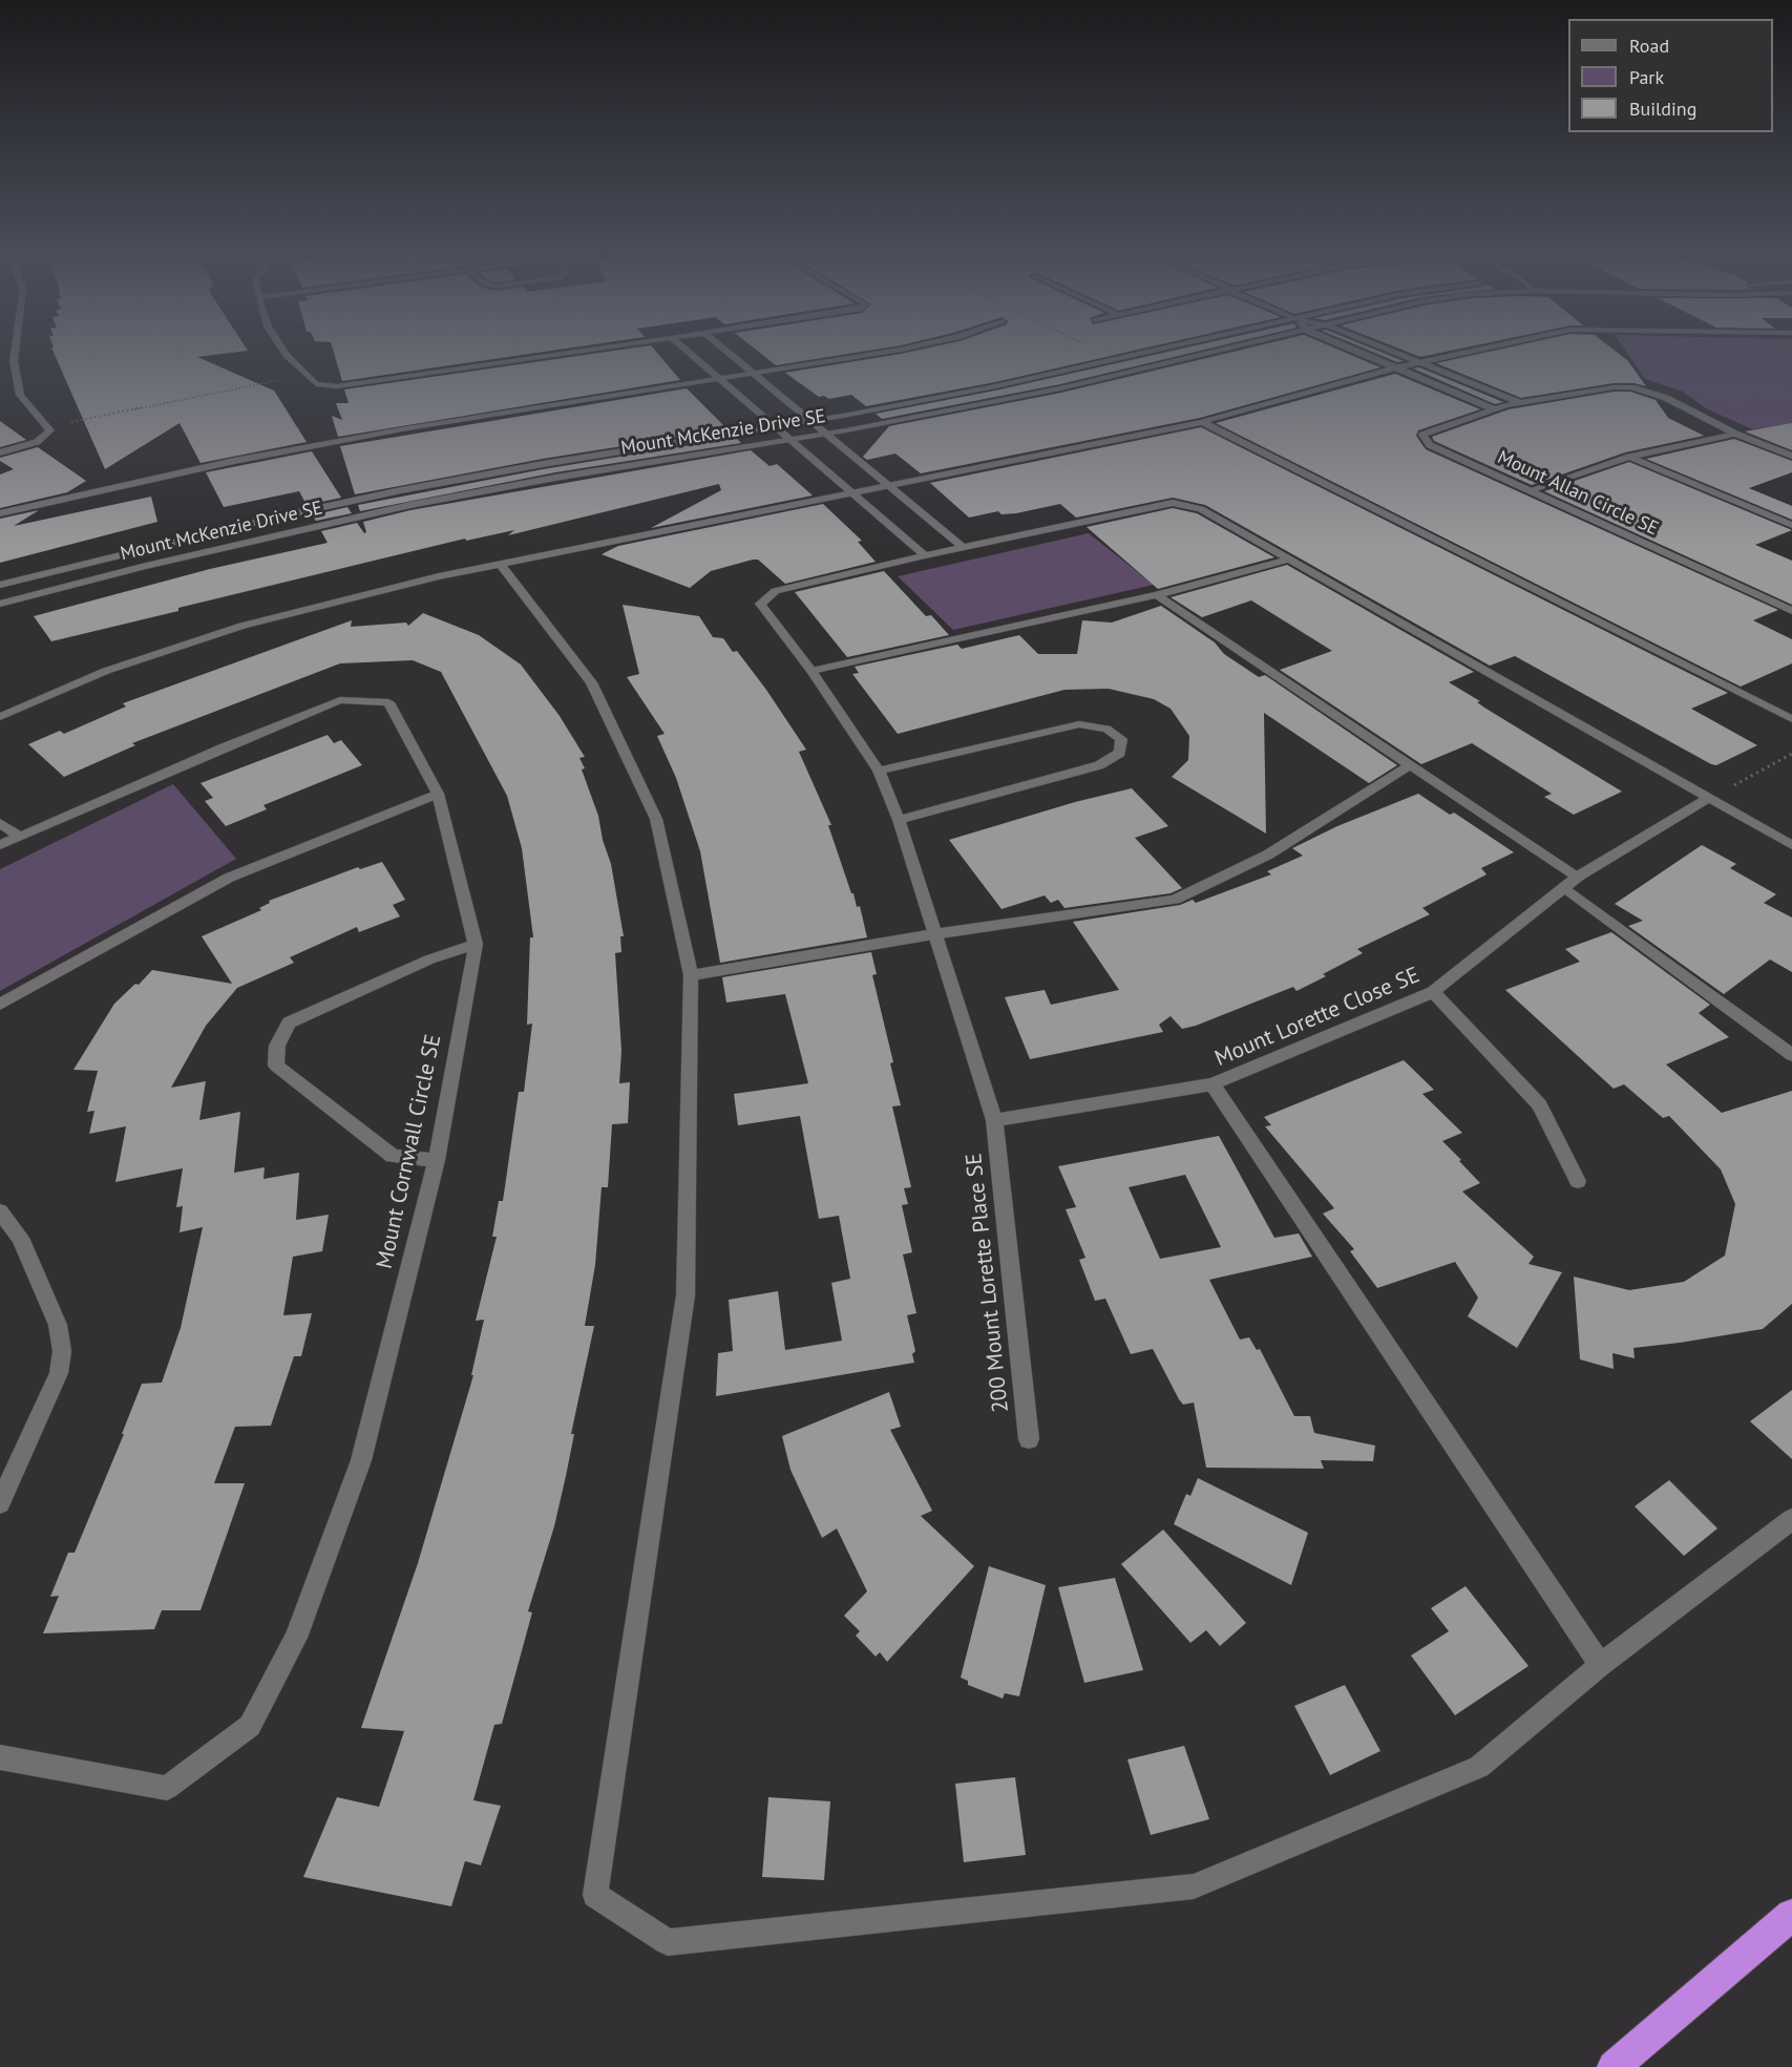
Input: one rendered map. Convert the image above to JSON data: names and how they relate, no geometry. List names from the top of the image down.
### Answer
{
  "streets": {
    "street": [
      "Mount McKenzie Drive SE",
      "Mount Allan Circle SE",
      "Mount Lorette Close SE",
      "Mount Cornwall Circle SE",
      "200 Mount Lorette Place SE"
    ]
  },
  "crossings": [
    ["Mount Lorette Close SE", "200 Mount Lorette Place SE"]
  ],
  "legend": ["Road", "Park", "Building"]
}
